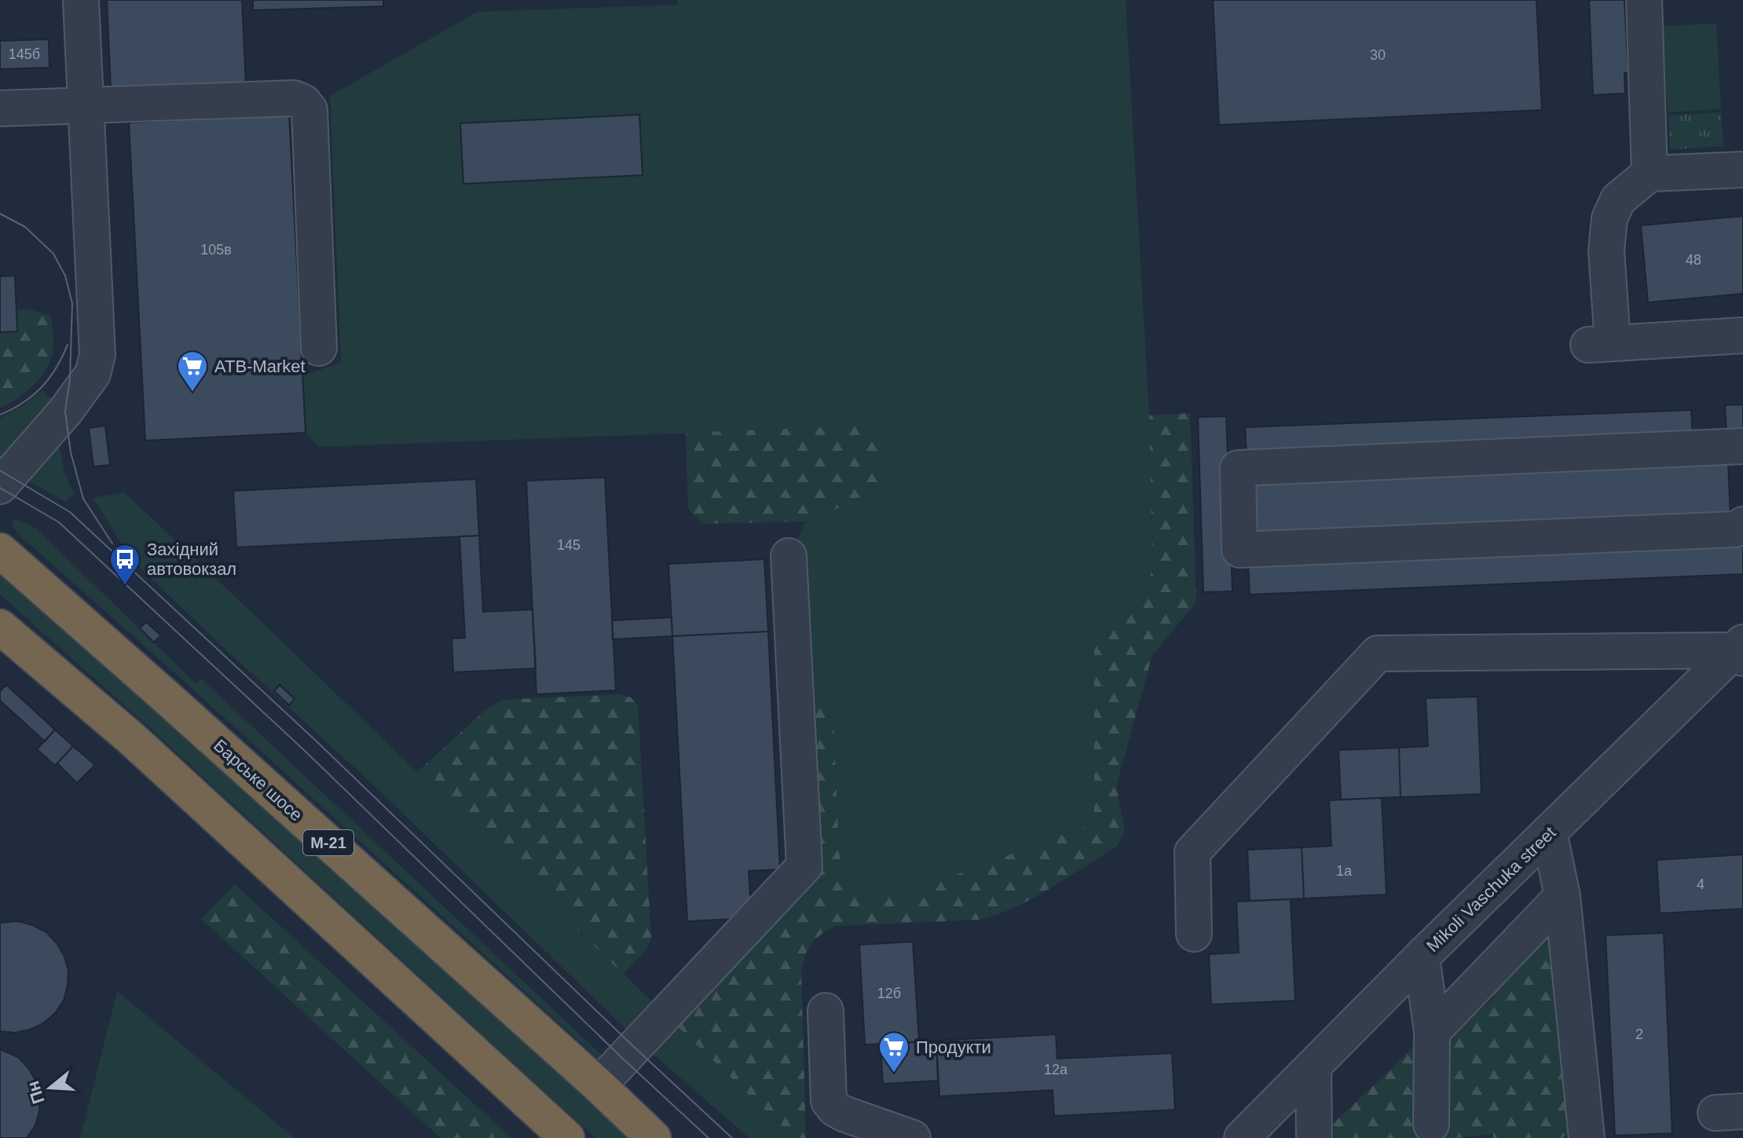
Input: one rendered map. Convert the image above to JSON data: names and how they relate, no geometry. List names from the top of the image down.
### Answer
{
  "streets": {
    "highway": ["Барське шосе", "М-21"],
    "street": ["Mikoli Vaschuka street"]
  },
  "places": {
    "supermarket": ["ATB-Market", "Продукти"],
    "bus stop": ["Західний автовокзал"]
  },
  "house_numbers": [
    "145б",
    "30",
    "105в",
    "48",
    "145",
    "1а",
    "4",
    "12б",
    "2",
    "12а"
  ],
  "north": "left"
}
